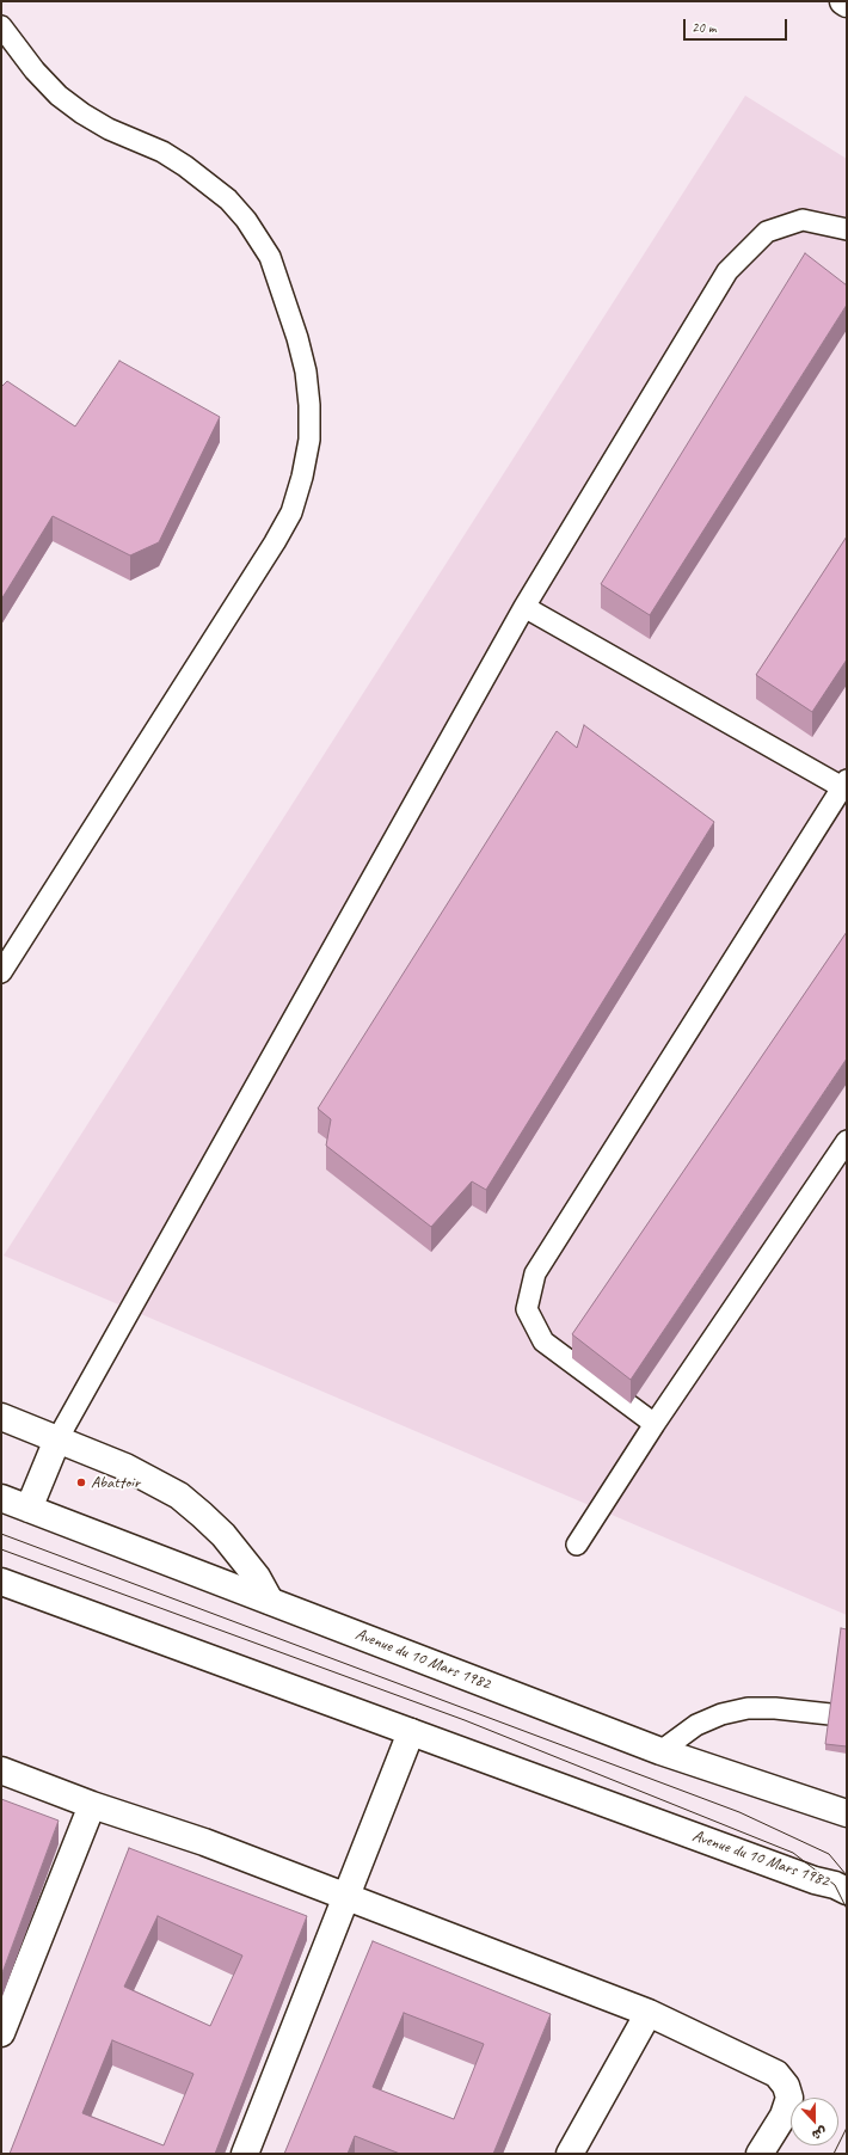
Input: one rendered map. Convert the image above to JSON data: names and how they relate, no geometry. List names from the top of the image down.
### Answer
{
  "streets": {
    "street": ["Avenue du 10 Mars 1982"]
  },
  "places": ["Abattoir"],
  "scale_bar": "20 m",
  "north": "bottom"
}
